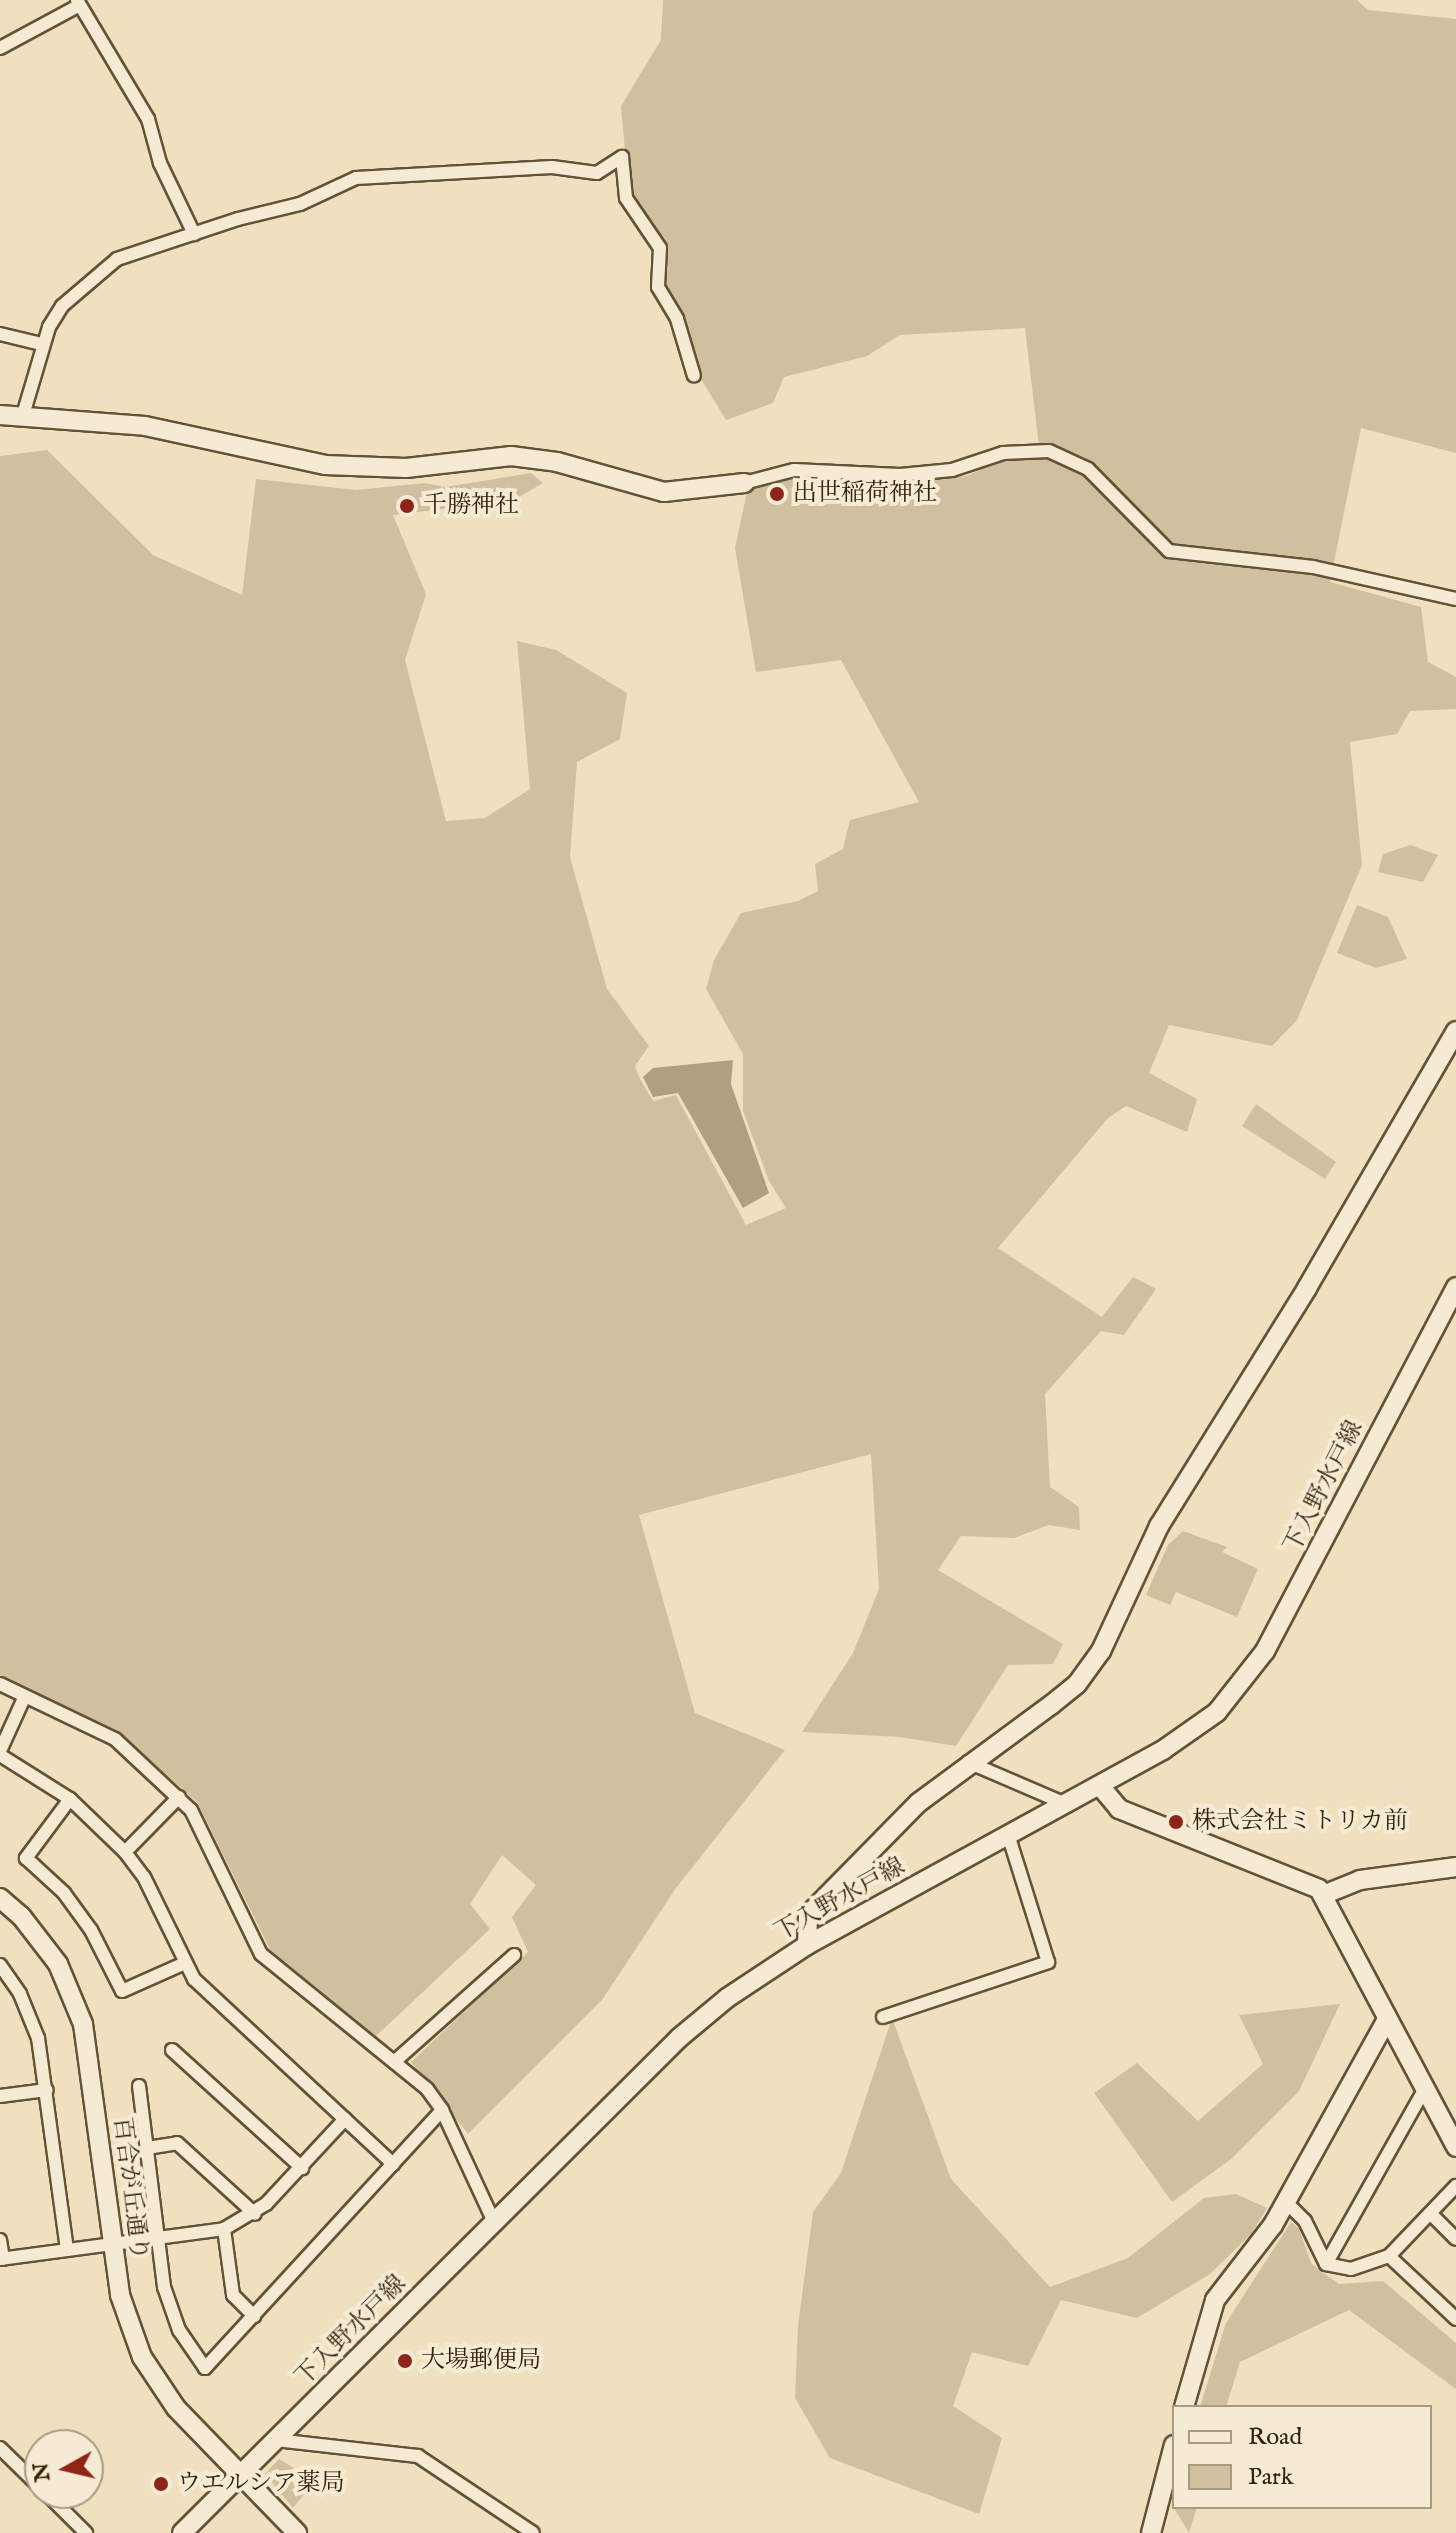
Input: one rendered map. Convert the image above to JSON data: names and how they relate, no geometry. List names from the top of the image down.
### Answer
{
  "streets": {
    "street": ["下入野水戸線", "百合が丘通り"]
  },
  "crossings": [
    ["下入野水戸線", "百合が丘通り"]
  ],
  "places": [
    "出世稲荷神社",
    "千勝神社",
    "株式会社ミトリカ前",
    "大場郵便局",
    "ウエルシア薬局"
  ],
  "legend": ["Road", "Park"],
  "north": "left"
}
